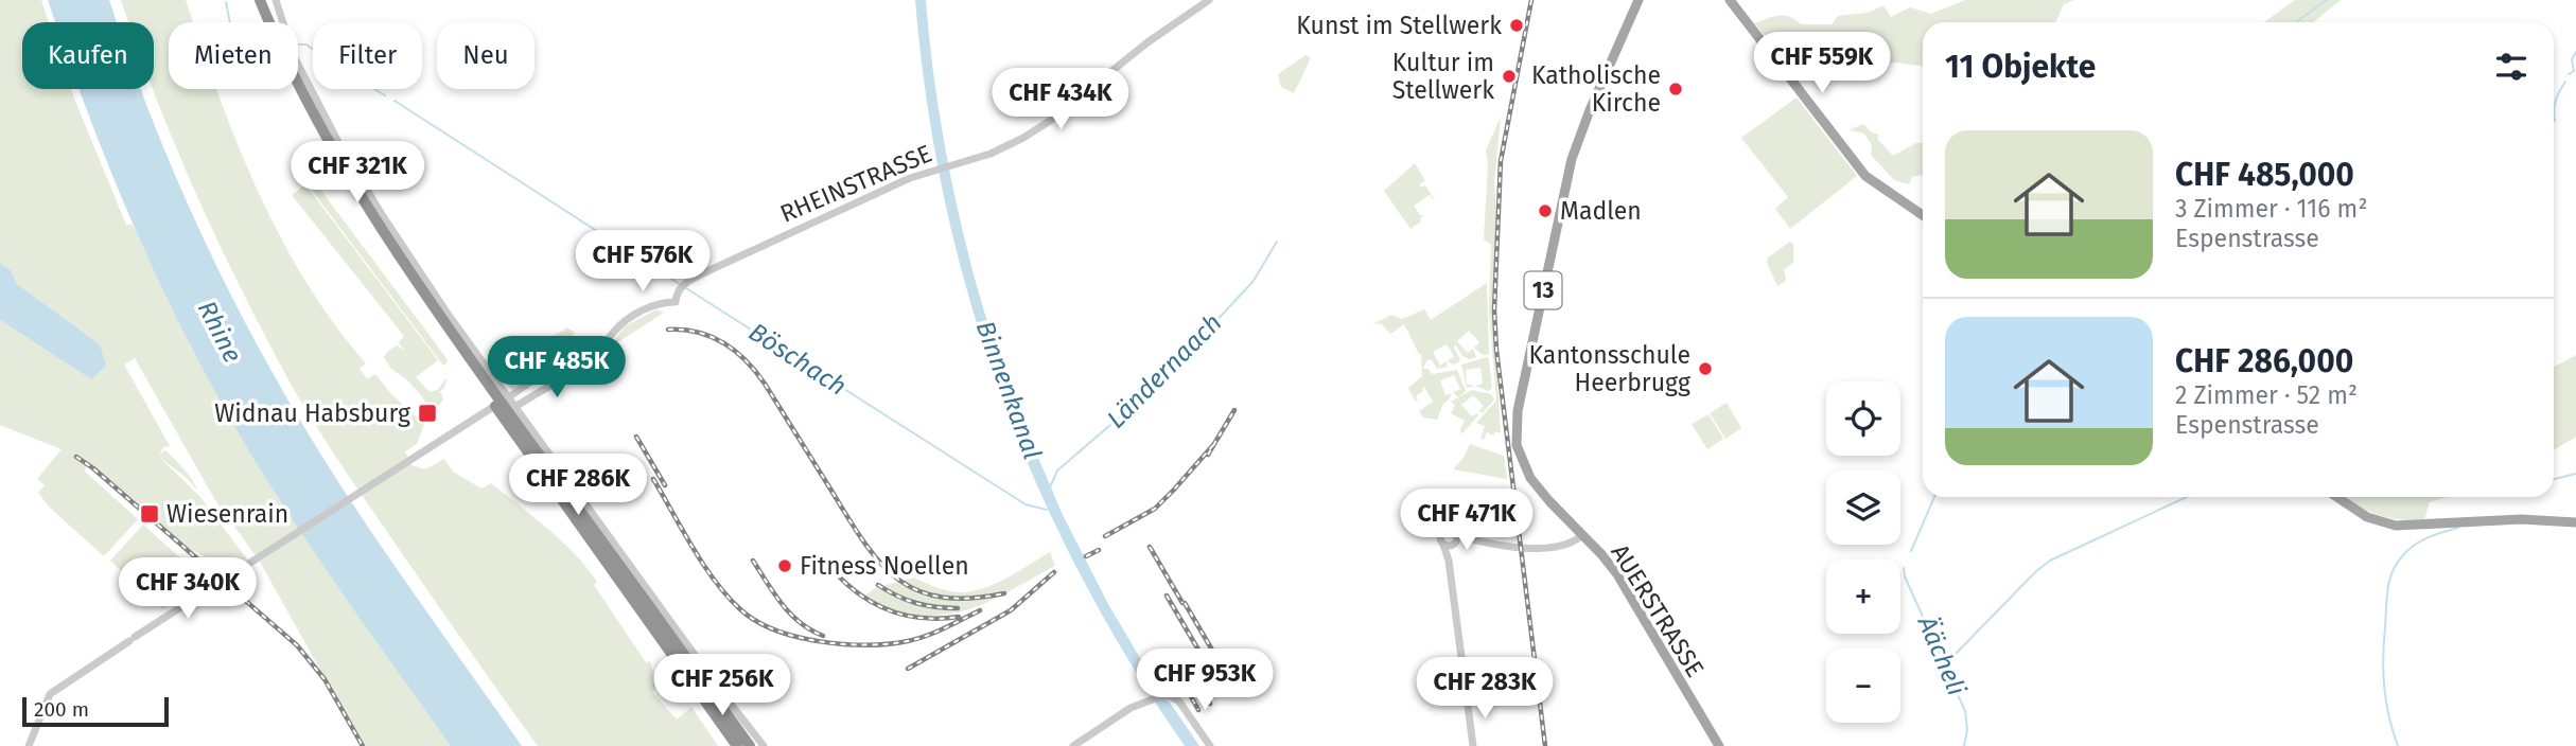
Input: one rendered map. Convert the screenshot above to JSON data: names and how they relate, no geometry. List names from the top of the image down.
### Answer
{
  "streets": {
    "main road": ["13", "AUERSTRASSE"],
    "street": ["RHEINSTRASSE"]
  },
  "water": [
    "Rhine",
    "Böschach",
    "Ländernaach",
    "Binnenkanal",
    "Äächeli"
  ],
  "places": {
    "other": [
      "Kunst im Stellwerk",
      "Kultur im Stellwerk",
      "Katholische Kirche",
      "Madlen",
      "Kantonsschule Heerbrugg",
      "Fitness Noellen"
    ],
    "transit": ["Widnau Habsburg", "Wiesenrain"]
  },
  "scale_bar": "200 m",
  "page": {
    "chip": [
      "Kaufen",
      "Mieten",
      "Filter",
      "Neu"
    ],
    "heading": "11 Objekte",
    "price": [
      "CHF 559K",
      "CHF 434K",
      "CHF 321K",
      "CHF 576K",
      "CHF 485K",
      "CHF 286K",
      "CHF 471K",
      "CHF 340K",
      "CHF 953K",
      "CHF 256K",
      "CHF 283K"
    ],
    "list": [
      {
        "name": "CHF 485,000",
        "note": "3 Zimmer · 116 m² · Espenstrasse"
      },
      {
        "name": "CHF 286,000",
        "note": "2 Zimmer · 52 m² · Espenstrasse"
      }
    ],
    "map_buttons": ["+", "−"],
    "scale": "200 m"
  }
}
